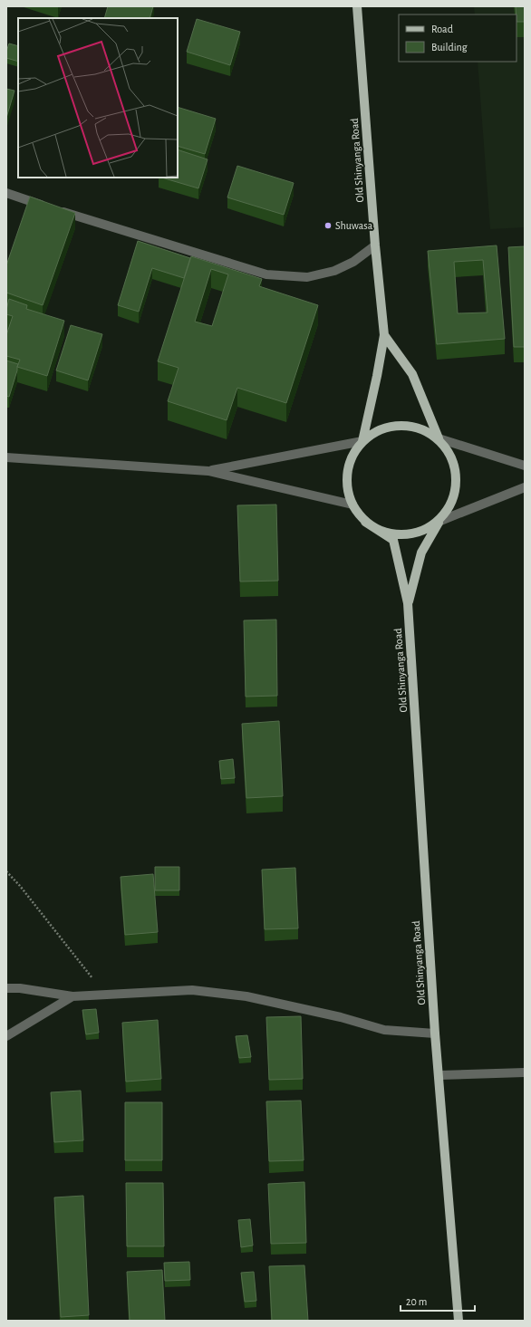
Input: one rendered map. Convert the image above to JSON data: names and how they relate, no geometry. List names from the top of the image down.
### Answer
{
  "streets": {
    "main road": ["Old Shinyanga Road"]
  },
  "places": ["Shuwasa"],
  "legend": ["Road", "Building"],
  "scale_bar": "20 m"
}
